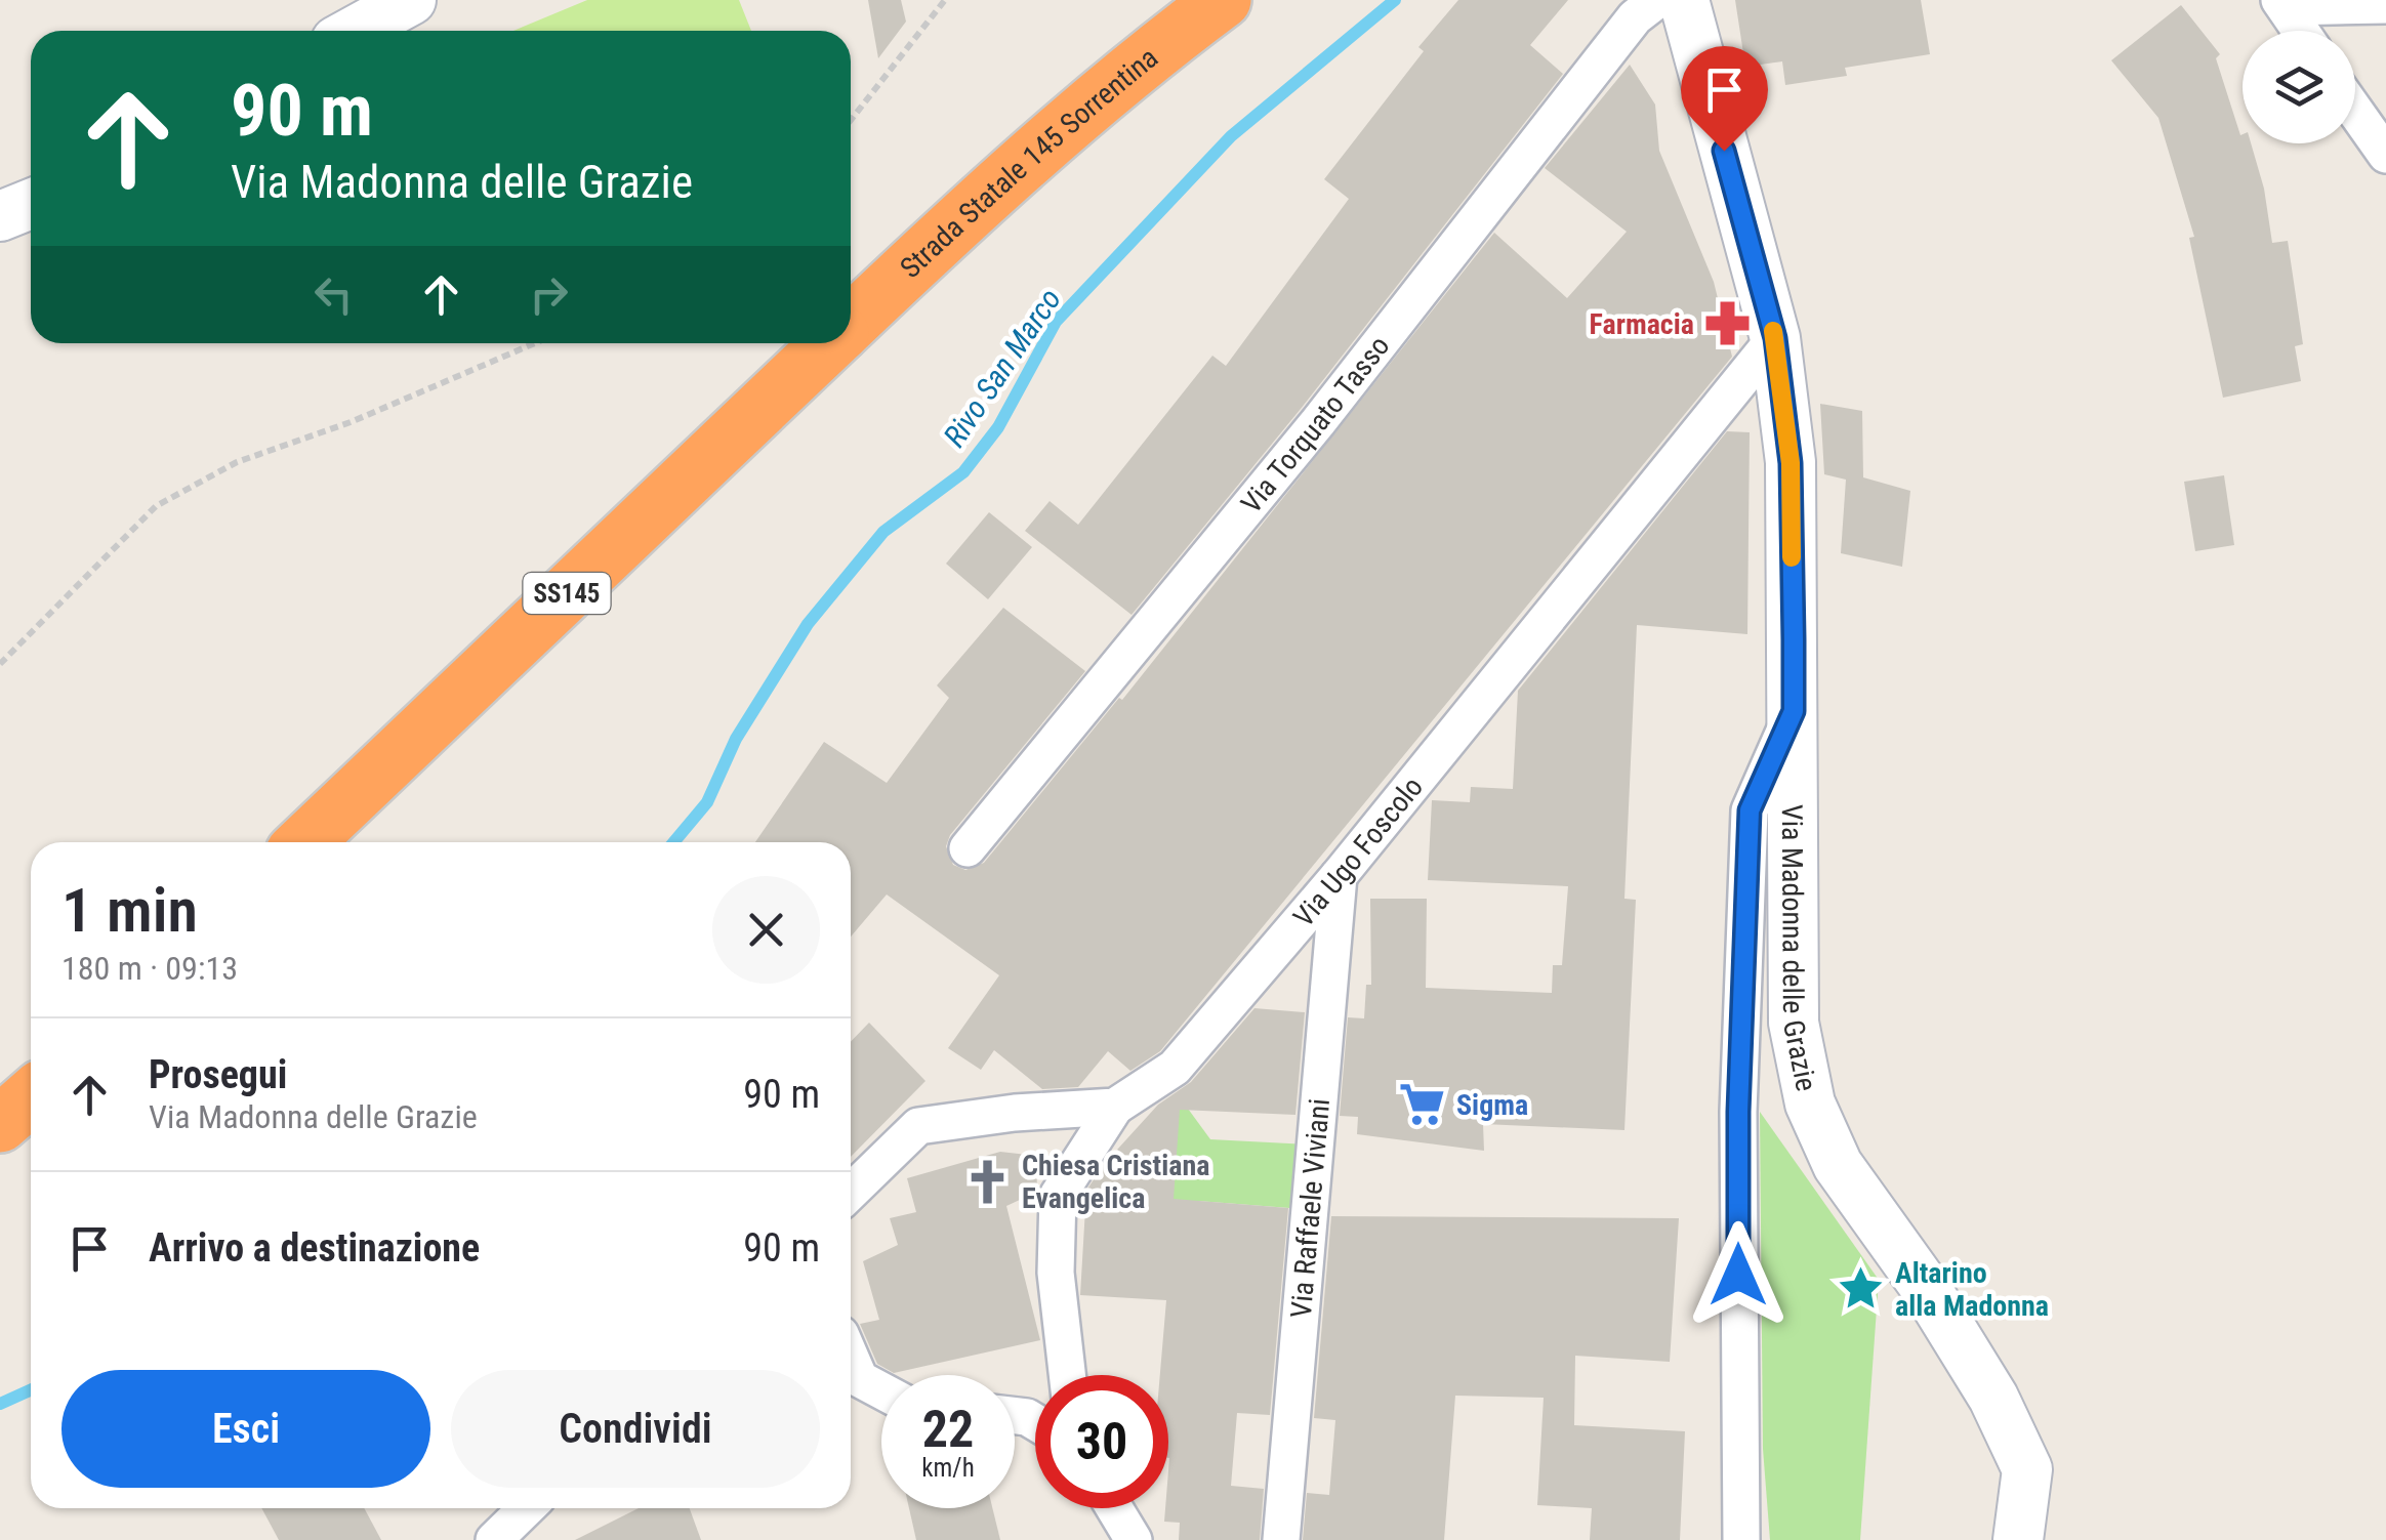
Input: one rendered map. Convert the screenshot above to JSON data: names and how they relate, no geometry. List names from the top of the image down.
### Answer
{
  "streets": {
    "highway": ["Strada Statale 145 Sorrentina", "SS145"],
    "main road": ["Via Madonna delle Grazie"],
    "street": ["Via Torquato Tasso", "Via Ugo Foscolo", "Via Raffaele Viviani"]
  },
  "crossings": [
    ["Via Ugo Foscolo", "Via Madonna delle Grazie"],
    ["Via Ugo Foscolo", "Via Raffaele Viviani"]
  ],
  "water": ["Rivo San Marco"],
  "places": {
    "pharmacy": ["Farmacia"],
    "supermarket": ["Sigma"],
    "church": ["Chiesa Cristiana Evangelica"],
    "place": ["Altarino alla Madonna"]
  },
  "page": {
    "turn": ["90 m", "Via Madonna delle Grazie"],
    "heading": ["1 min", "180 m · 09:13"],
    "list": [
      {
        "name": "Prosegui",
        "note": "Via Madonna delle Grazie",
        "value": "90 m"
      },
      {
        "name": "Arrivo a destinazione",
        "value": "90 m"
      }
    ],
    "buttons": ["Esci", "Condividi"],
    "speed": "22 km/h",
    "limit": "30"
  }
}
